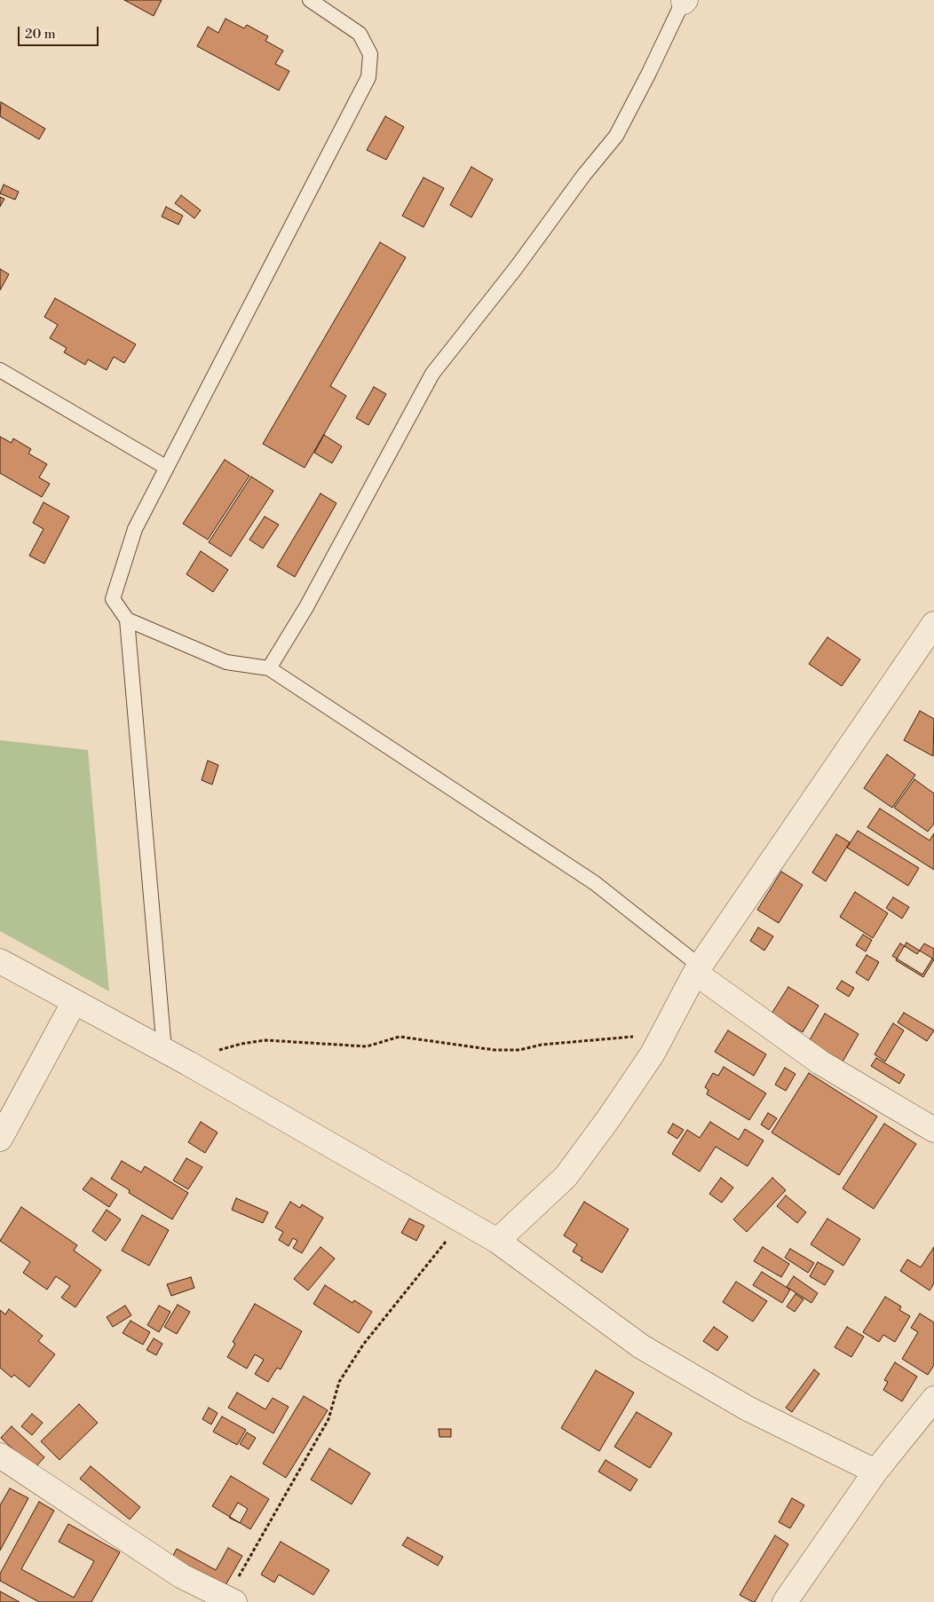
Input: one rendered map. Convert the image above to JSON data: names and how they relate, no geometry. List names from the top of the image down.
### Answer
{
  "scale_bar": "20 m"
}
